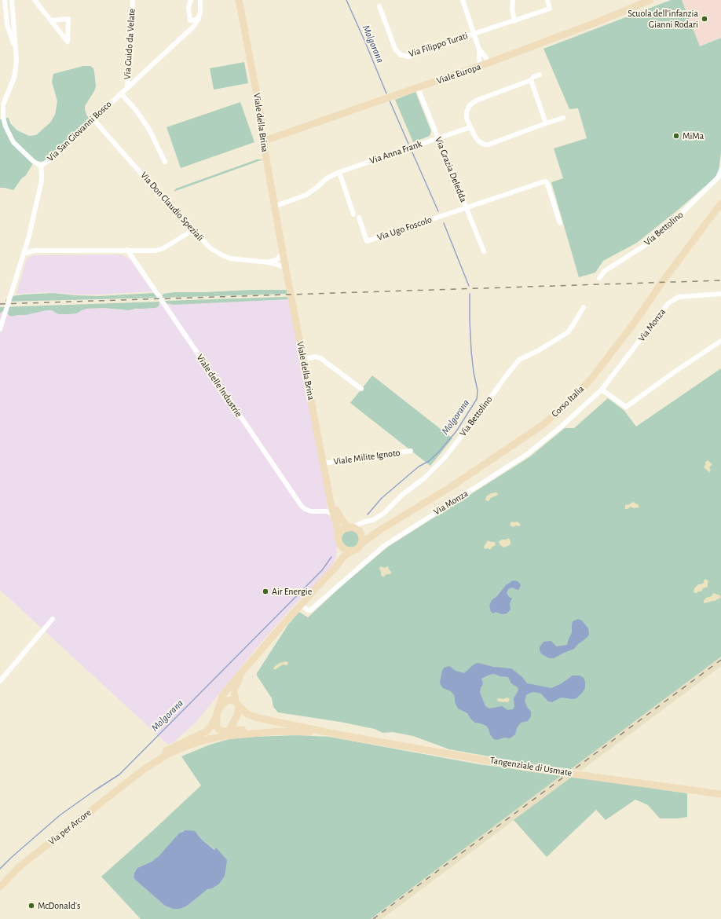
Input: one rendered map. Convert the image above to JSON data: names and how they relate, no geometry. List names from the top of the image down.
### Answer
{
  "streets": {
    "main road": [
      "Viale Europa",
      "Viale della Brina",
      "Corso Italia",
      "Tangenziale di Usmate",
      "Via per Arcore"
    ],
    "street": [
      "Via Guido da Velate",
      "Via Filippo Turati",
      "Via San Giovanni Bosco",
      "Via Anna Frank",
      "Via Grazia Deledda",
      "Via Don Claudio Speziali",
      "Via Ugo Foscolo",
      "Via Bettolino",
      "Via Monza",
      "Viale delle Industrie",
      "Viale Milite Ignoto"
    ]
  },
  "crossings": [
    ["Via Guido da Velate", "Via San Giovanni Bosco"],
    ["Viale Europa", "Viale della Brina"],
    ["Viale Europa", "Via Grazia Deledda"],
    ["Viale della Brina", "Via Anna Frank"],
    ["Viale della Brina", "Via Don Claudio Speziali"],
    ["Viale della Brina", "Via Bettolino"],
    ["Viale della Brina", "Viale delle Industrie"],
    ["Viale della Brina", "Corso Italia"],
    ["Viale della Brina", "Viale Milite Ignoto"],
    ["Via San Giovanni Bosco", "Via Don Claudio Speziali"],
    ["Via Anna Frank", "Via Grazia Deledda"],
    ["Via Grazia Deledda", "Via Ugo Foscolo"],
    ["Via Bettolino", "Corso Italia"]
  ],
  "water": ["Molgorana"],
  "places": [
    "Scuola dell'infanzia Gianni Rodari",
    "MiMa",
    "Air Energie",
    "McDonald's"
  ]
}
